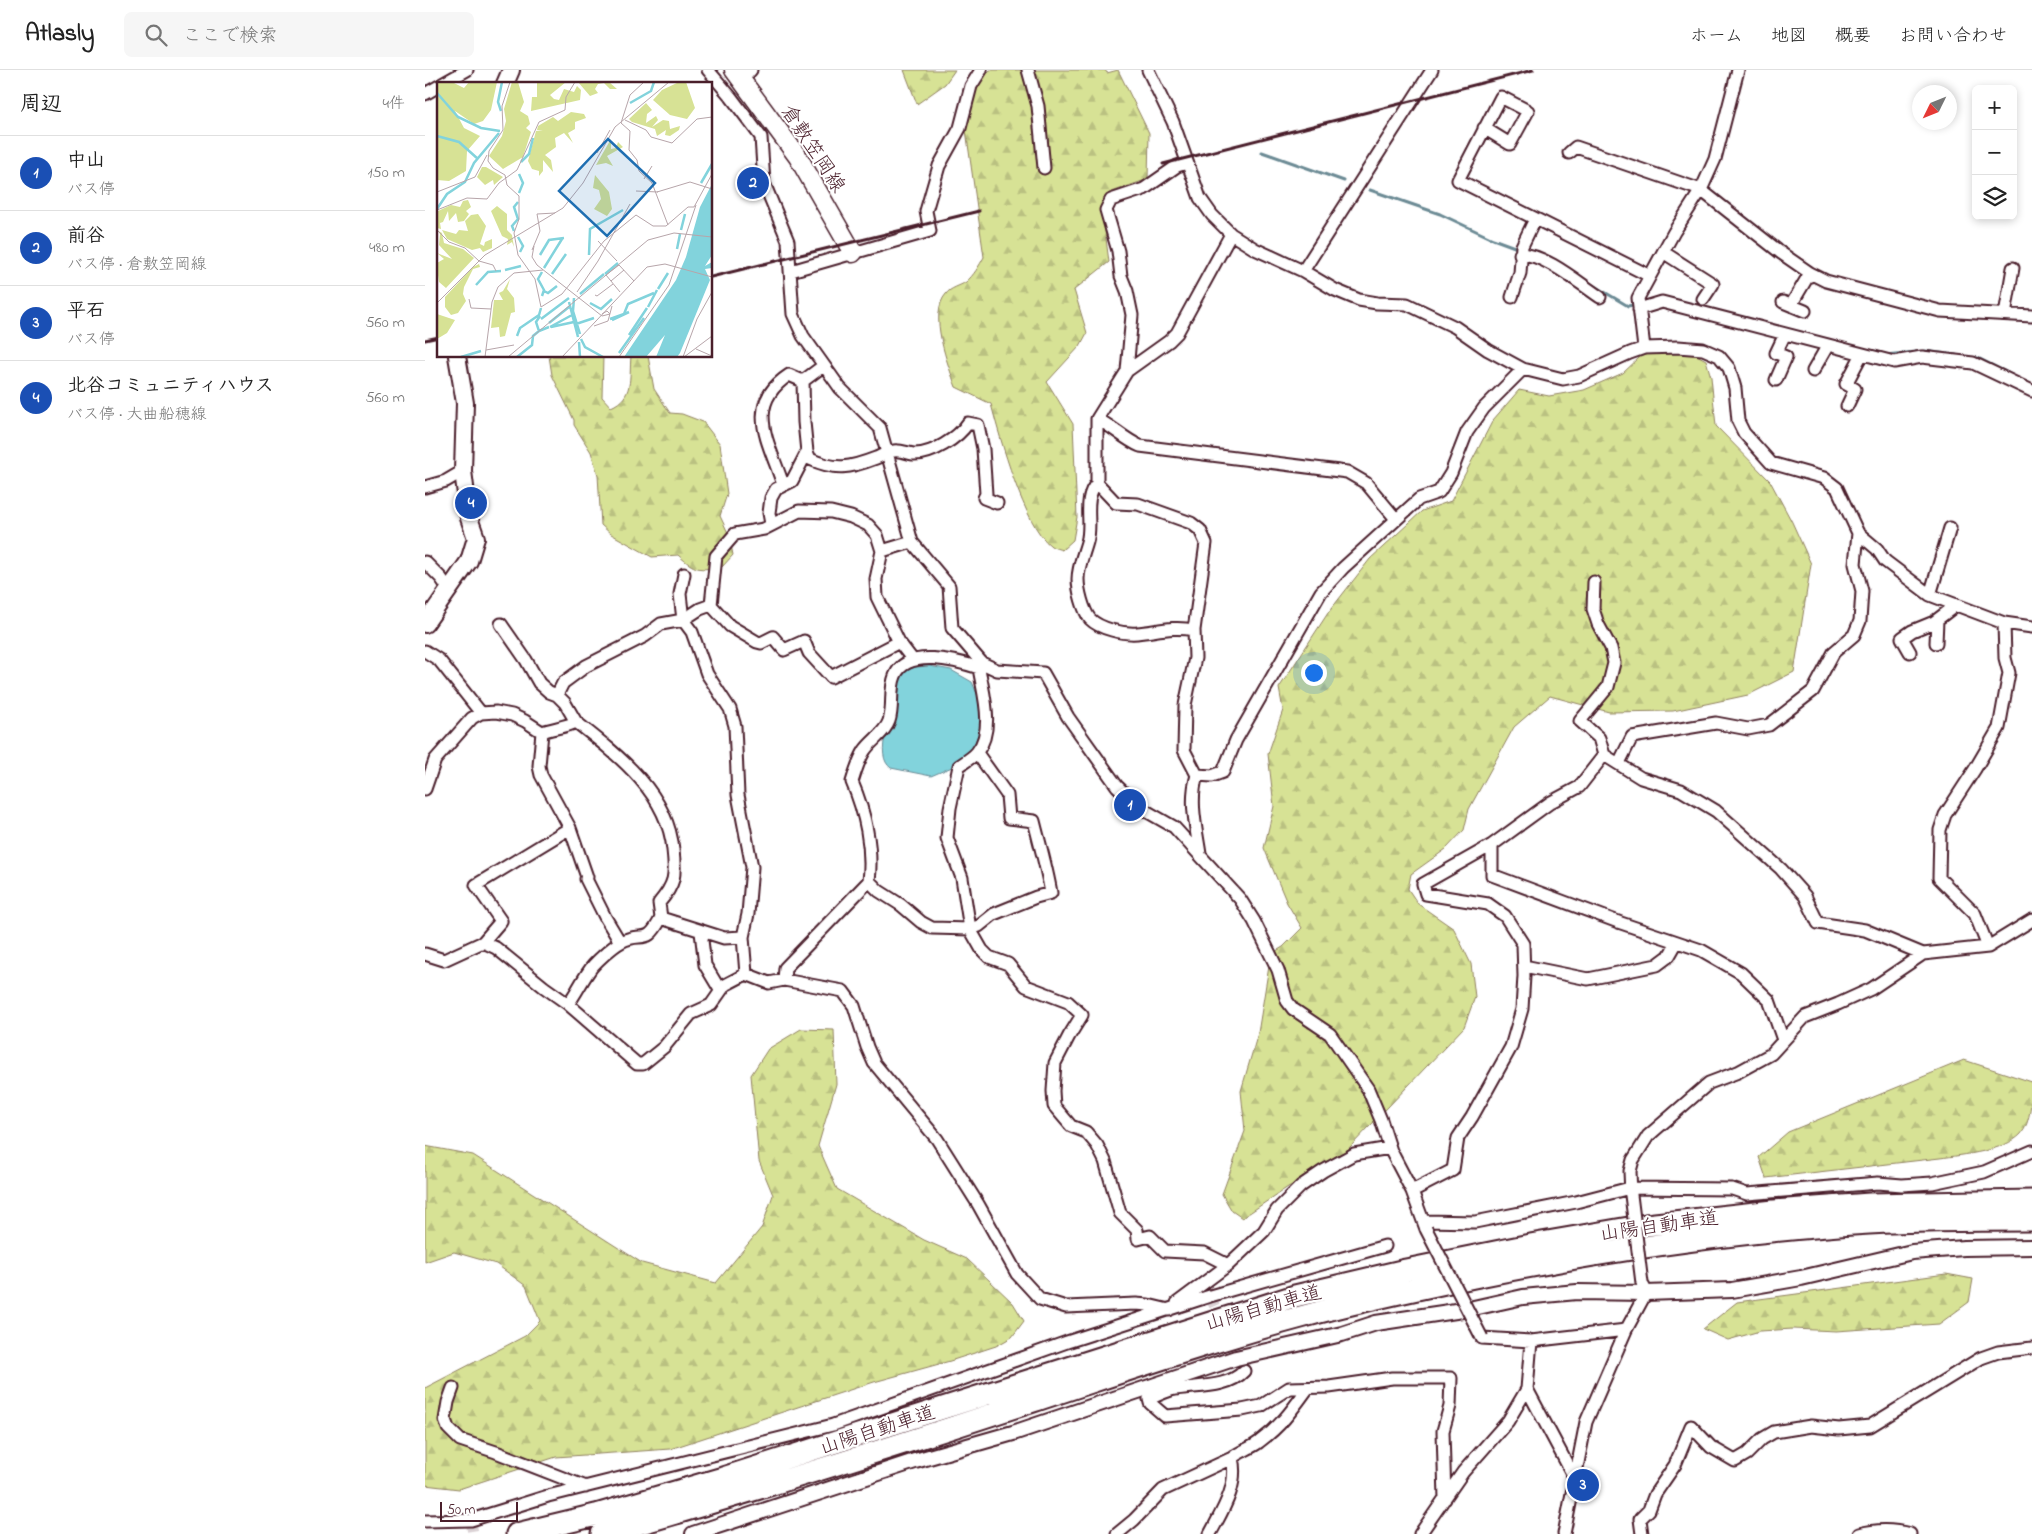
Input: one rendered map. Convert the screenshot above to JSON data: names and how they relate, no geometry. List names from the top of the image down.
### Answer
{
  "streets": {
    "highway": ["山陽自動車道"],
    "main road": ["倉敷笠岡線"]
  },
  "scale_bar": "50 m",
  "north": "bottom left",
  "page": {
    "header": "Atlasly",
    "search": "ここで検索",
    "nav": [
      "ホーム",
      "地図",
      "概要",
      "お問い合わせ"
    ],
    "heading": ["周辺", "4件"],
    "map_buttons": ["+", "−"],
    "list": [
      {
        "mark": "1",
        "name": "中山",
        "note": "バス停",
        "value": "150 m"
      },
      {
        "mark": "2",
        "name": "前谷",
        "note": "バス停 · 倉敷笠岡線",
        "value": "480 m"
      },
      {
        "mark": "3",
        "name": "平石",
        "note": "バス停",
        "value": "560 m"
      },
      {
        "mark": "4",
        "name": "北谷コミュニティハウス",
        "note": "バス停 · 大曲船穂線",
        "value": "560 m"
      }
    ],
    "pins": [
      "2",
      "4",
      "1",
      "3"
    ],
    "scale": "50 m"
  }
}
